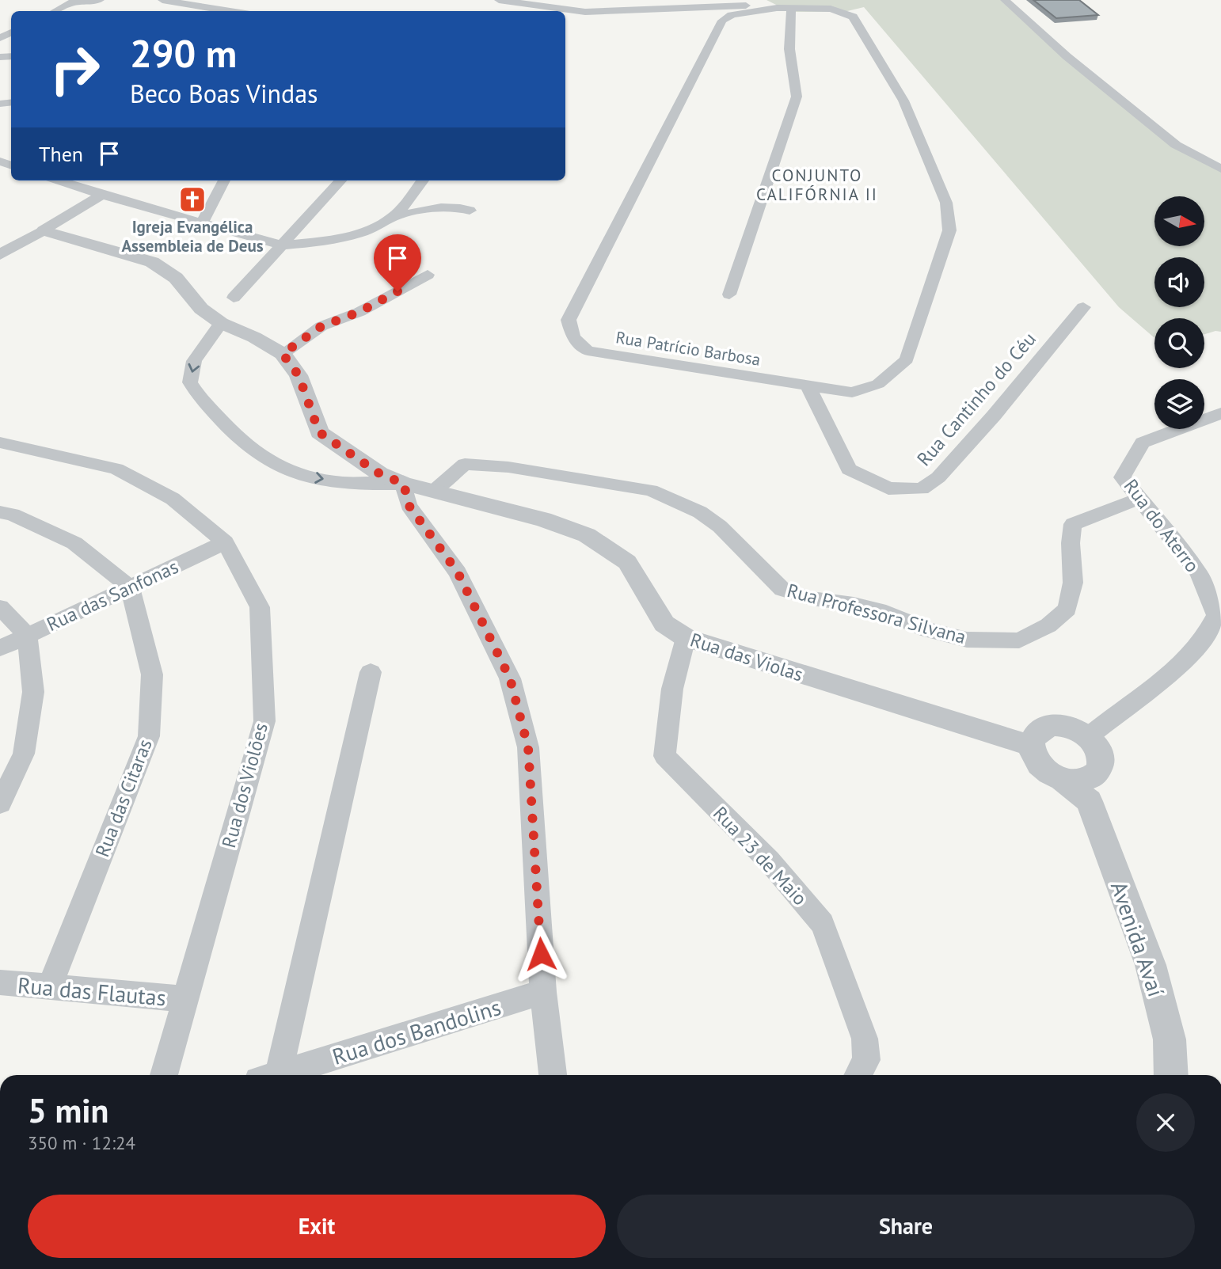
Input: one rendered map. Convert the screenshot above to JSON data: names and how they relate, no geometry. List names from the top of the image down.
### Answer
{
  "streets": {
    "street": [
      "Rua Patrício Barbosa",
      "Rua Cantinho do Céu",
      "Rua do Aterro",
      "Rua das Sanfonas",
      "Rua Professora Silvana",
      "Rua das Violas",
      "Rua dos Violões",
      "Rua das Citaras",
      "Rua 23 de Maio",
      "Avenida Avaí",
      "Rua das Flautas",
      "Rua dos Bandolins"
    ]
  },
  "crossings": [
    ["Rua Patrício Barbosa", "Rua Cantinho do Céu"],
    ["Rua do Aterro", "Rua Professora Silvana"],
    ["Rua do Aterro", "Rua das Violas"],
    ["Rua do Aterro", "Avenida Avaí"],
    ["Rua das Sanfonas", "Rua dos Violões"],
    ["Rua das Sanfonas", "Rua das Citaras"],
    ["Rua Professora Silvana", "Rua das Violas"],
    ["Rua das Violas", "Rua 23 de Maio"],
    ["Rua das Violas", "Avenida Avaí"],
    ["Rua dos Violões", "Rua das Flautas"],
    ["Rua das Citaras", "Rua das Flautas"]
  ],
  "districts": ["CONJUNTO CALIFÓRNIA II"],
  "places": {
    "church": ["Igreja Evangélica Assembleia de Deus"]
  },
  "north": "right",
  "page": {
    "turn": ["290 m", "Beco Boas Vindas"],
    "then": "Then",
    "heading": ["5 min", "350 m · 12:24"],
    "buttons": ["Exit", "Share"]
  }
}
